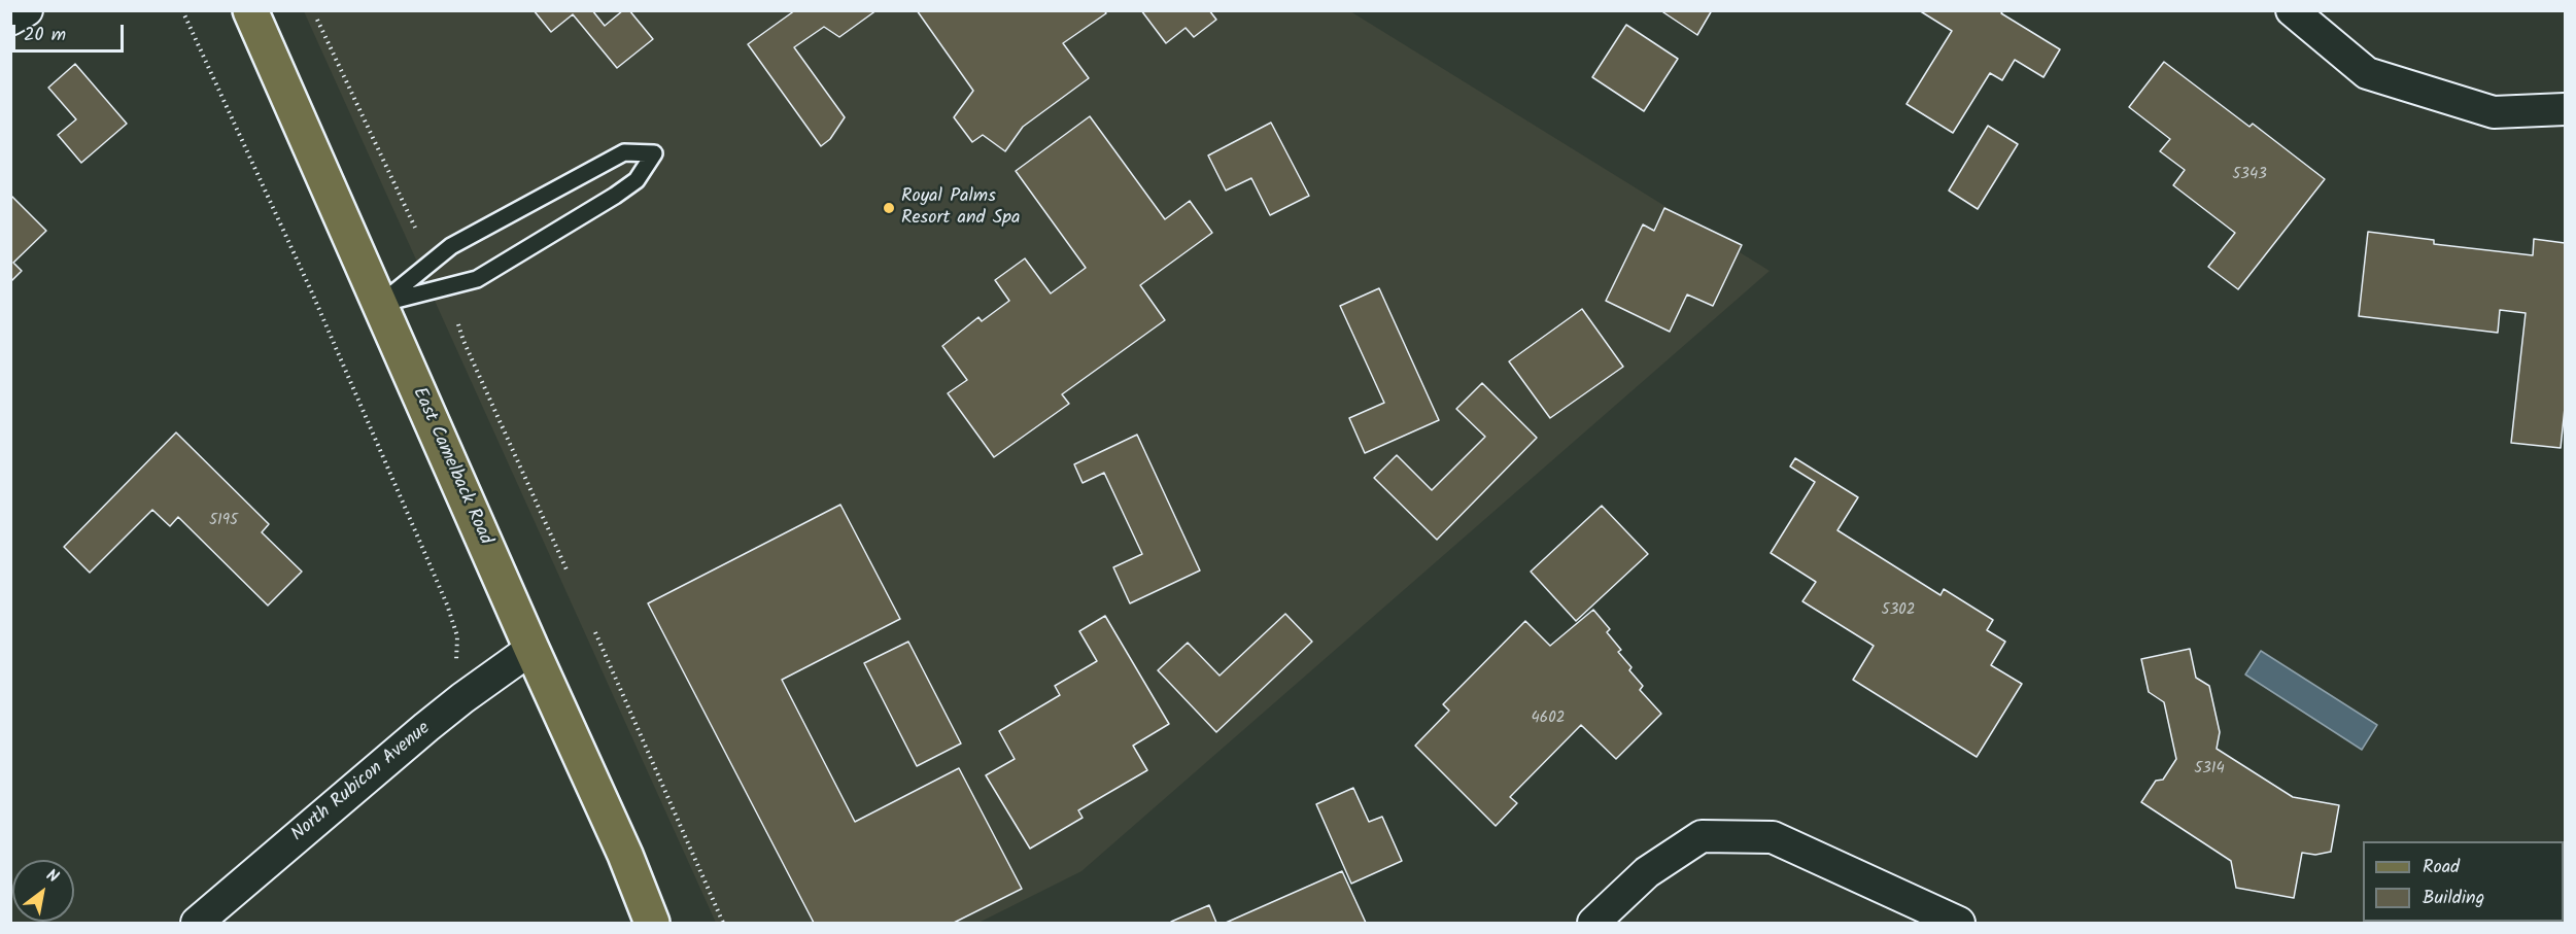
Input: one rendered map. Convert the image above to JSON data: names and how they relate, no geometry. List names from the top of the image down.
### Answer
{
  "streets": {
    "main road": ["East Camelback Road"],
    "street": ["North Rubicon Avenue"]
  },
  "crossings": [
    ["East Camelback Road", "North Rubicon Avenue"]
  ],
  "places": ["Royal Palms Resort and Spa"],
  "house_numbers": [
    "5343",
    "5195",
    "5302",
    "4602",
    "5314"
  ],
  "legend": ["Road", "Building"],
  "scale_bar": "20 m",
  "north": "top right"
}
